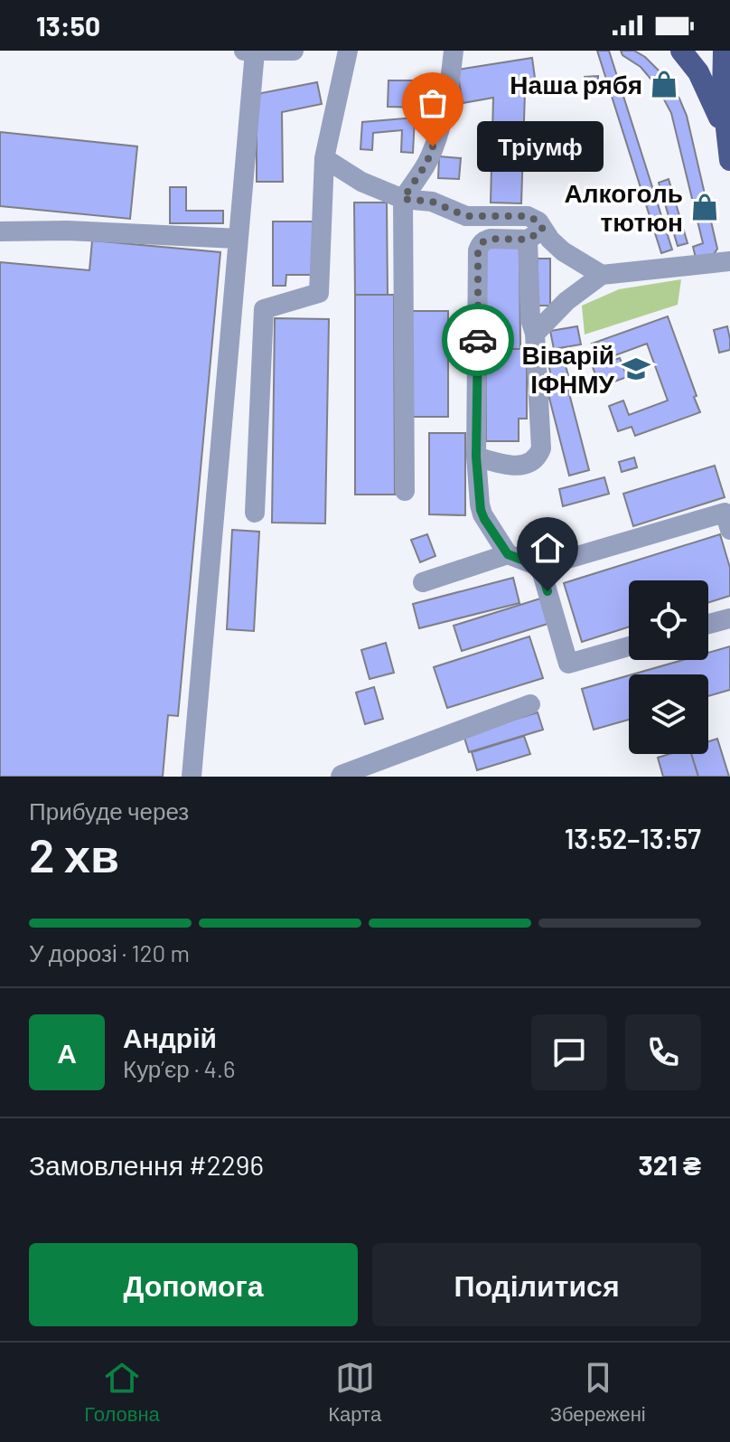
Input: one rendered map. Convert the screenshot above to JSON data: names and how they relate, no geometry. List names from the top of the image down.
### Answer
{
  "places": {
    "shop": ["Наша рябя", "Алкоголь тютюн"],
    "other": ["Тріумф"],
    "school or university": ["Віварій ІФНМУ"]
  },
  "page": {
    "status": "13:50",
    "bubble": "Тріумф",
    "heading": ["2 хв", "Прибуде через", "13:52–13:57"],
    "panel": [
      "Андрій",
      "Кур’єр · 4.6",
      "Замовлення #2296",
      "321 ₴"
    ],
    "bar": "У дорозі · 120 m",
    "round": "А",
    "buttons": ["Допомога", "Поділитися"],
    "tabs": ["Головна", "Карта", "Збережені"]
  }
}
